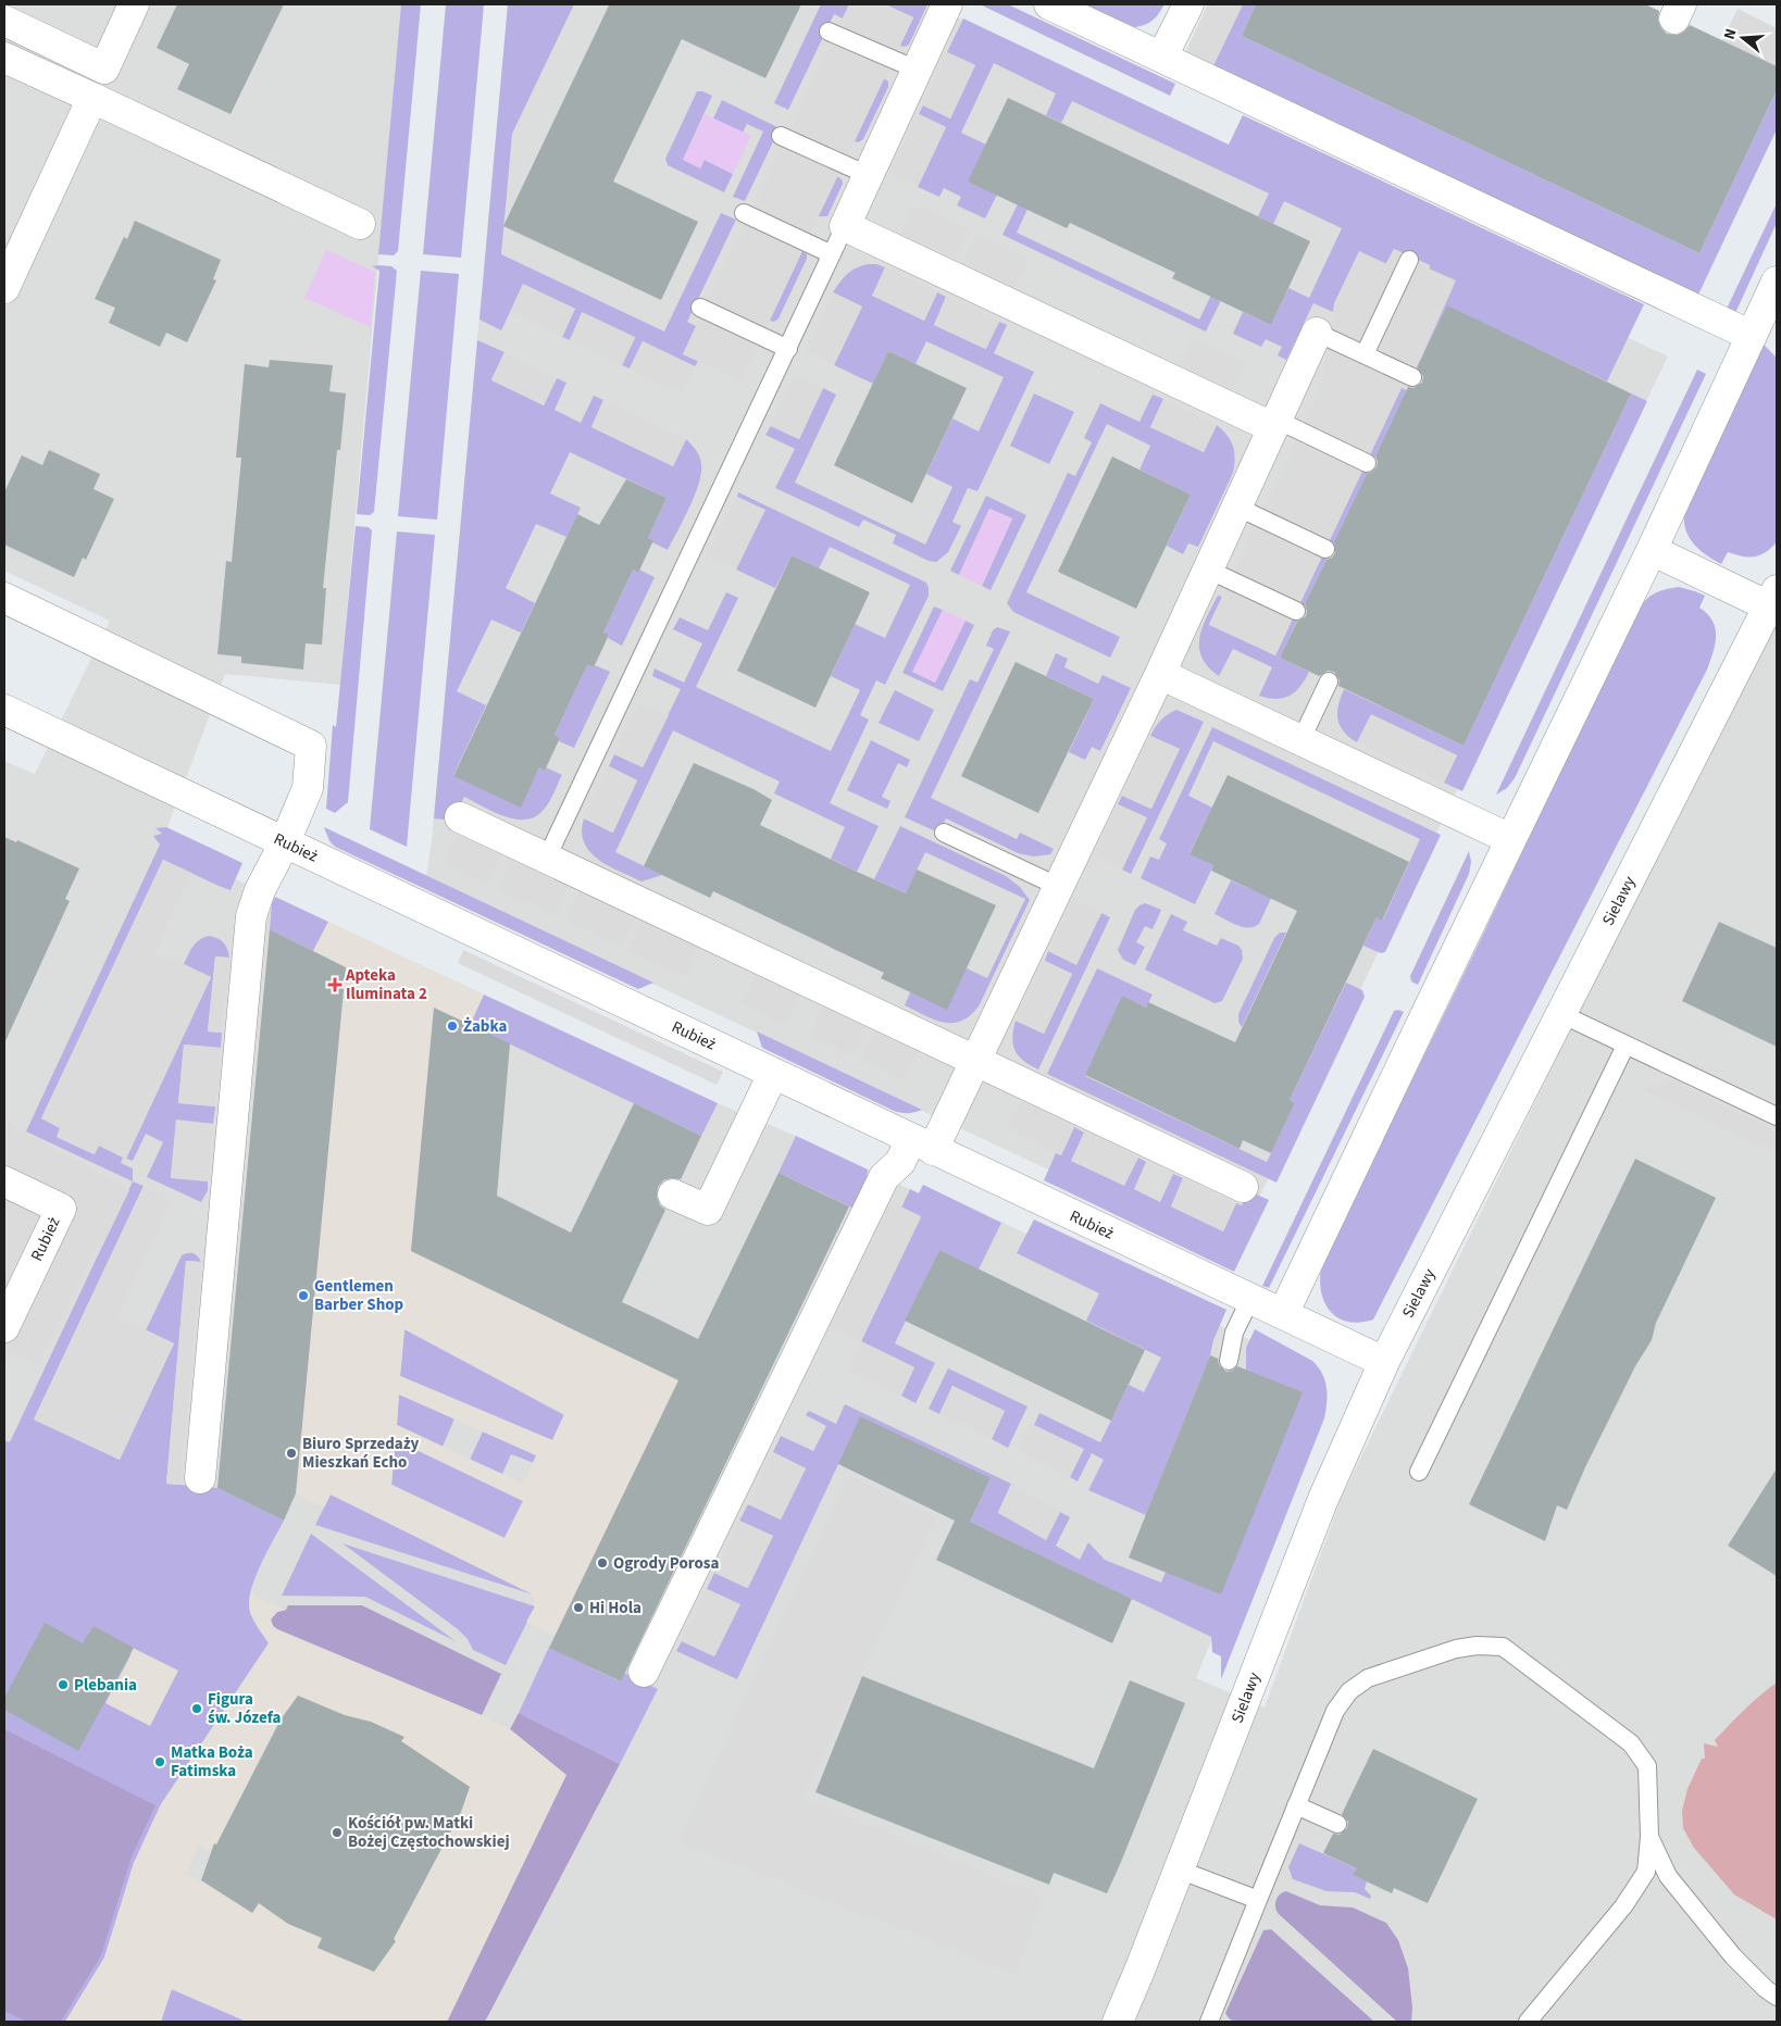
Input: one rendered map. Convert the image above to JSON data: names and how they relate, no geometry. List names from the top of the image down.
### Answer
{
  "streets": {
    "street": ["Rubież", "Sielawy"]
  },
  "crossings": [
    ["Rubież", "Sielawy"]
  ],
  "places": {
    "health": ["Apteka Iluminata 2"],
    "other": [
      "Żabka",
      "Gentlemen Barber Shop",
      "Biuro Sprzedaży Mieszkań Echo",
      "Ogrody Porosa",
      "Hi Hola",
      "Plebania",
      "Figura św. Józefa",
      "Matka Boża Fatimska",
      "Kościół pw. Matki Bożej Częstochowskiej"
    ]
  },
  "north": "left"
}
